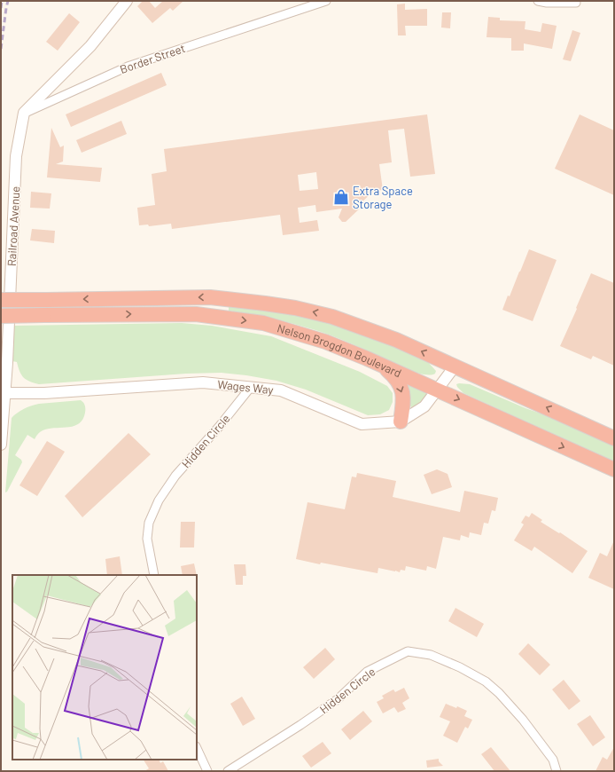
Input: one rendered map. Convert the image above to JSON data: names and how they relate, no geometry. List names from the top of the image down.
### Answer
{
  "streets": {
    "highway": ["Nelson Brogdon Boulevard"],
    "street": [
      "Border Street",
      "Railroad Avenue",
      "Wages Way",
      "Hidden Circle"
    ]
  },
  "crossings": [
    ["Border Street", "Railroad Avenue"],
    ["Railroad Avenue", "Wages Way"],
    ["Nelson Brogdon Boulevard", "Wages Way"],
    ["Wages Way", "Hidden Circle"]
  ],
  "places": {
    "shop": ["Extra Space Storage"]
  }
}
